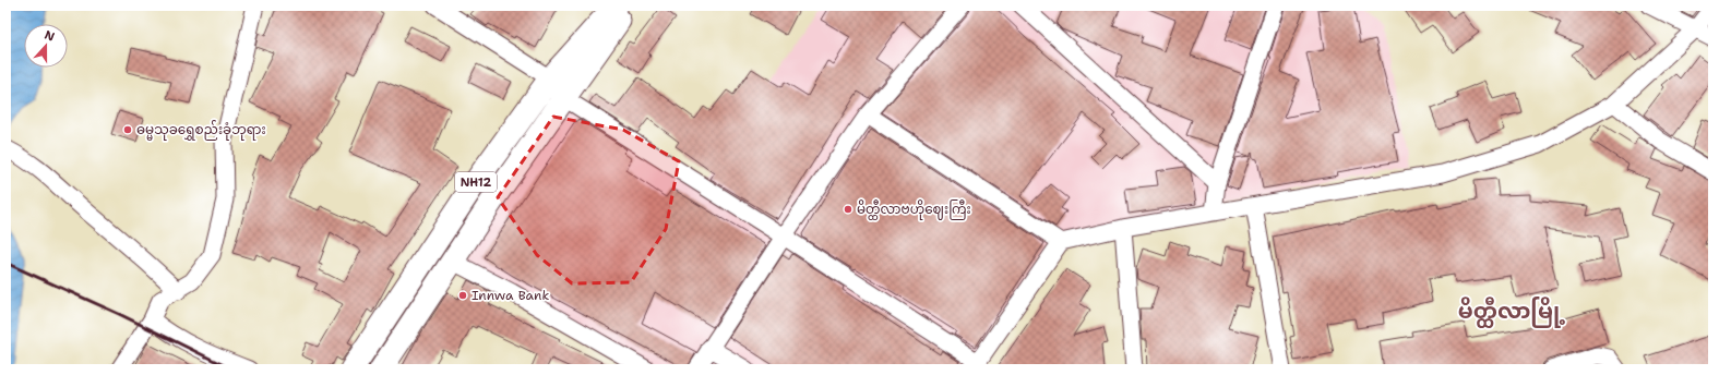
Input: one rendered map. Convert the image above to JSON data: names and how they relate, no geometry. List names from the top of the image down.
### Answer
{
  "streets": {
    "highway": ["NH12"]
  },
  "districts": ["မိတ္ထီလာမြို့"],
  "places": ["ဓမ္မသုခရွှေစည်းခုံဘုရား", "မိတ္ထီလာဗဟိုဈေးကြီး", "Innwa Bank"],
  "north": "top"
}
